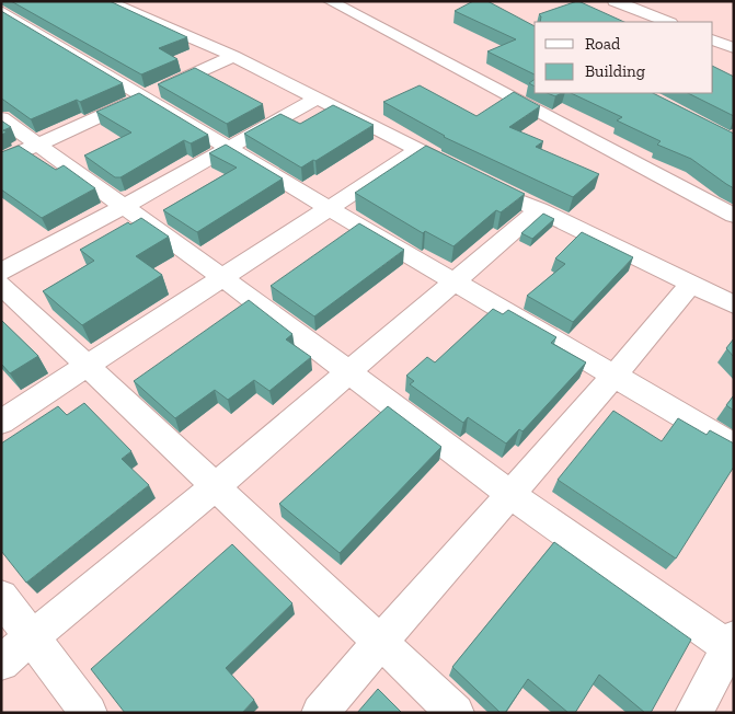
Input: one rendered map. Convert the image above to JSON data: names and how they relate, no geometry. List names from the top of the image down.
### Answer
{
  "legend": ["Road", "Building"]
}
